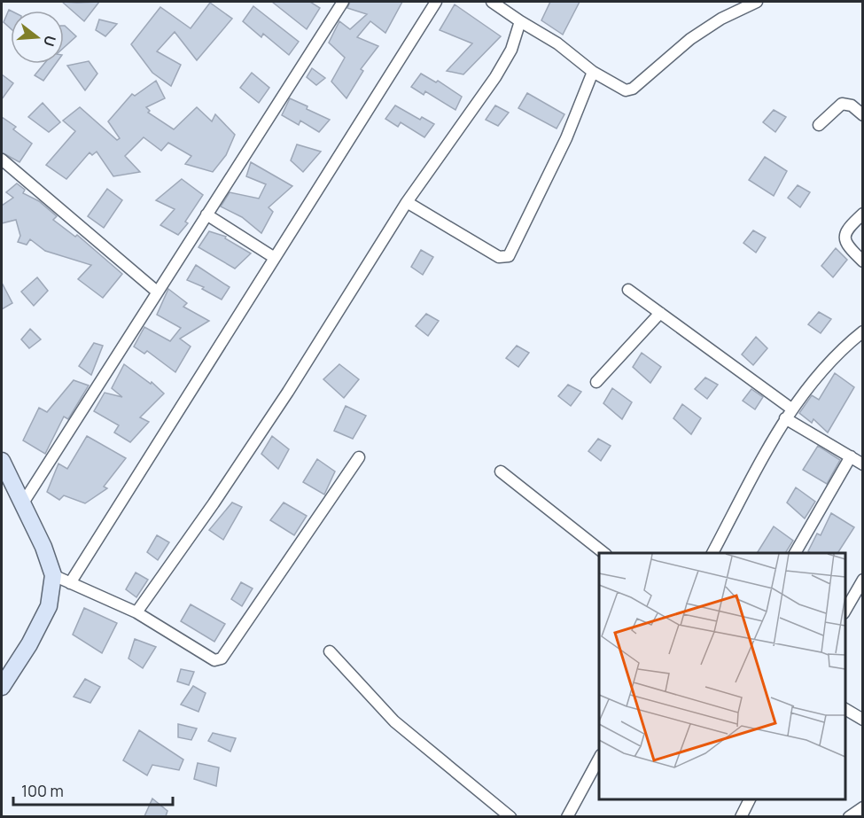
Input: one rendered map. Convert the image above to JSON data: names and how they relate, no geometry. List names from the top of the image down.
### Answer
{
  "scale_bar": "100 m",
  "north": "right"
}
